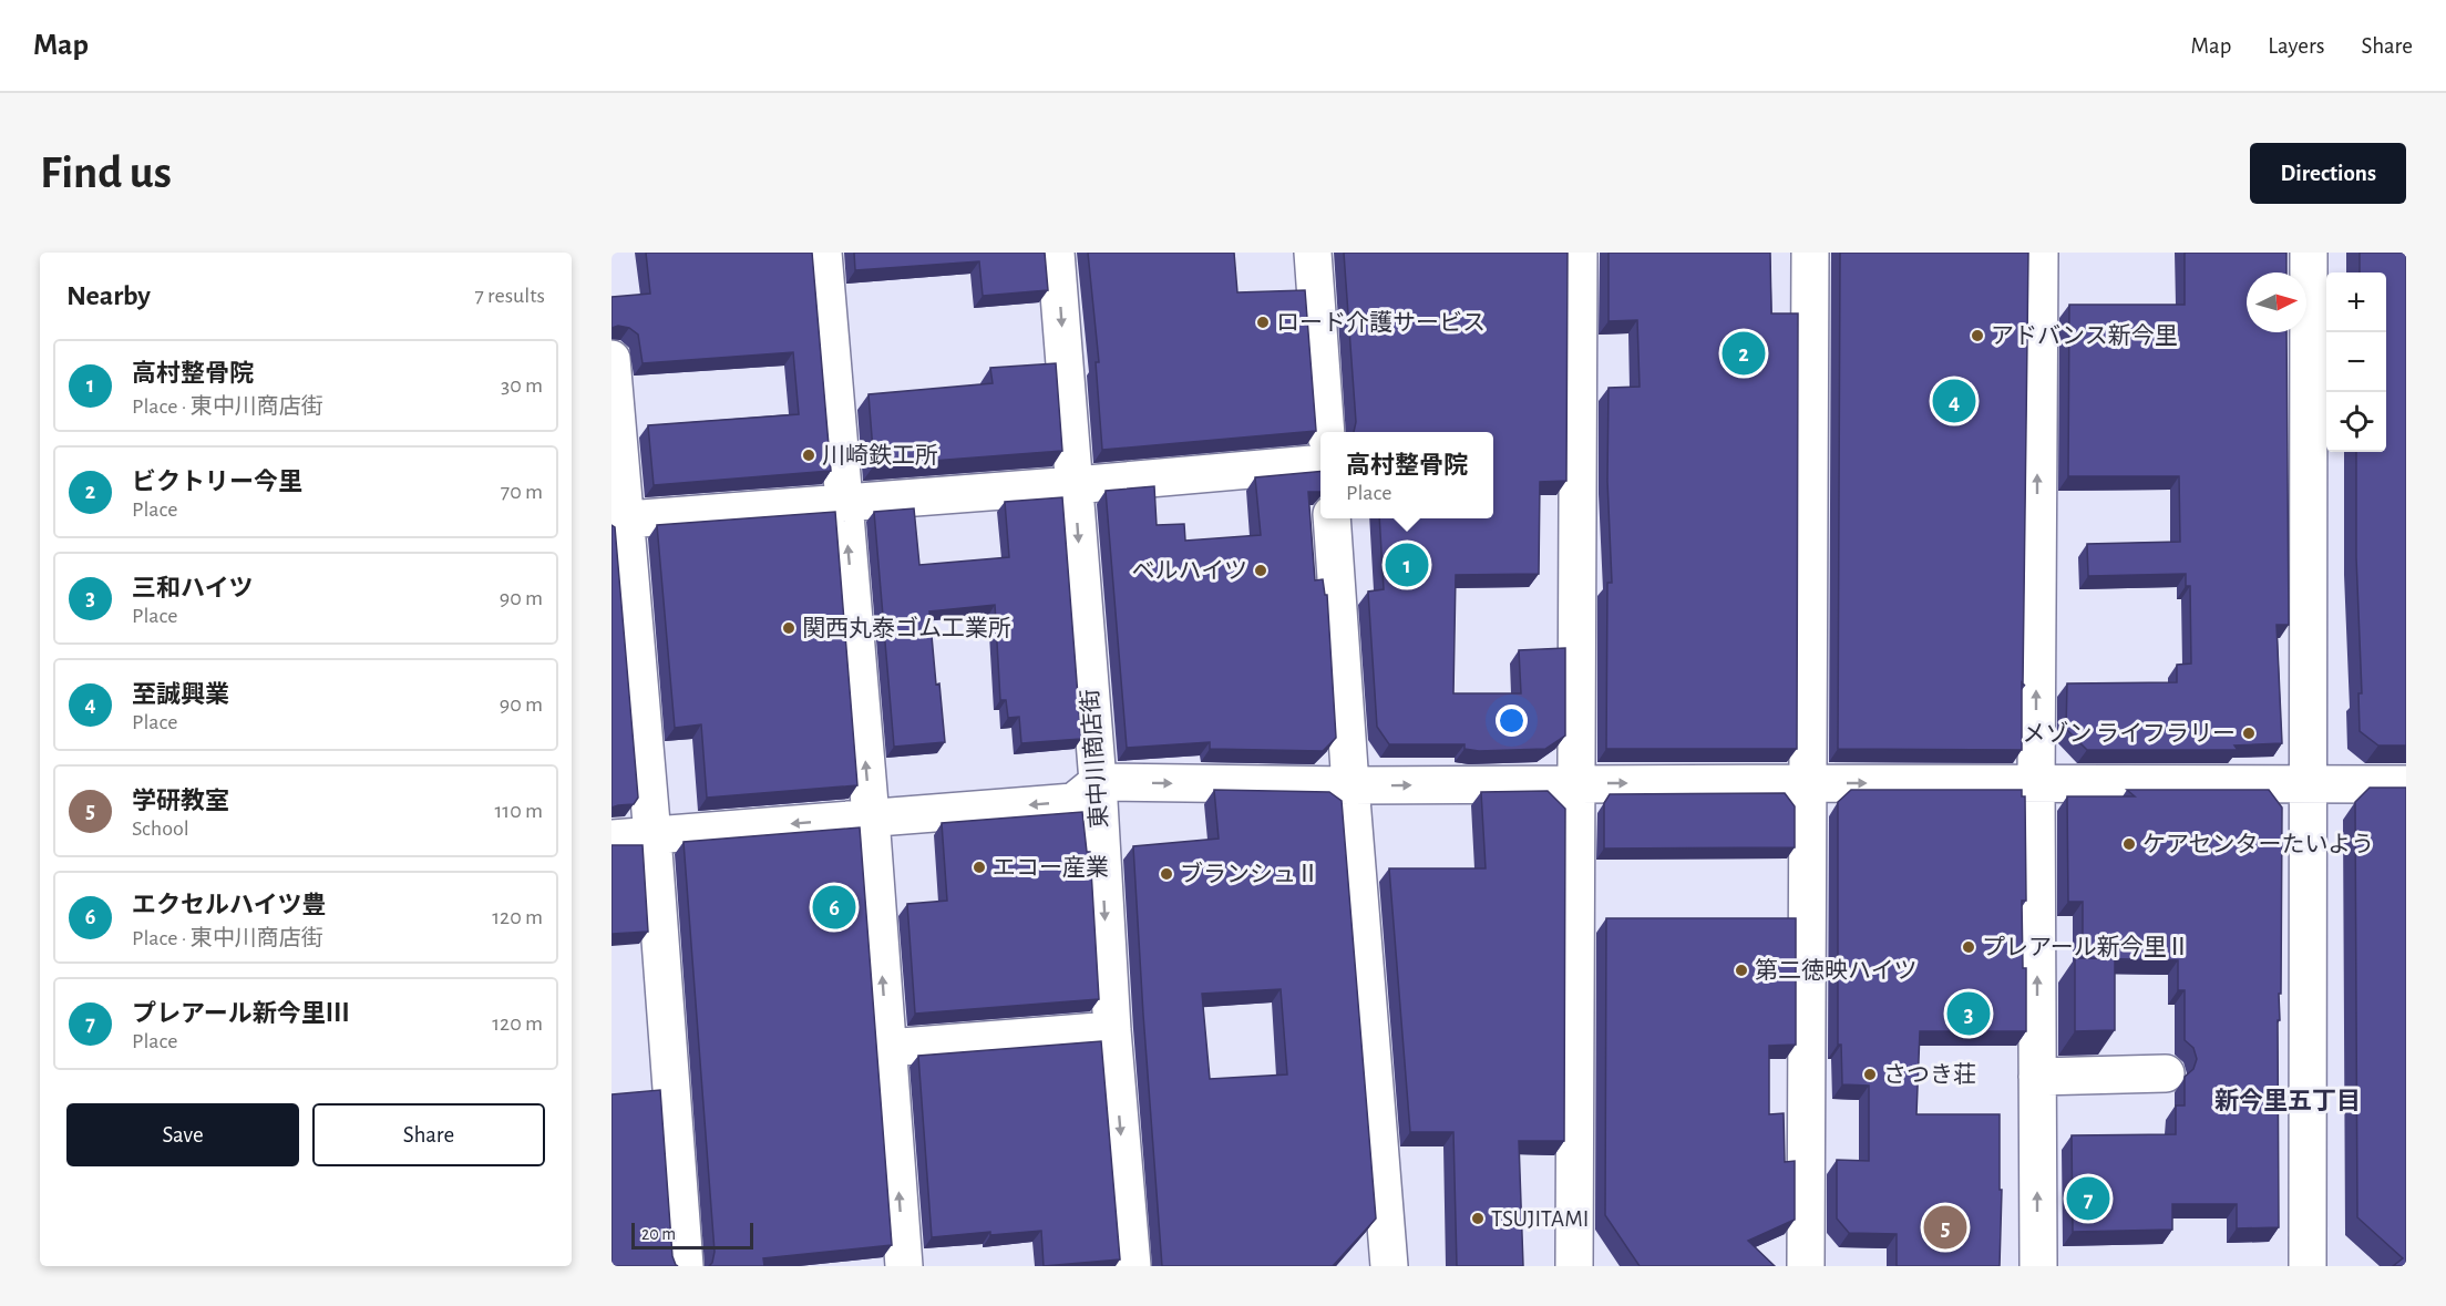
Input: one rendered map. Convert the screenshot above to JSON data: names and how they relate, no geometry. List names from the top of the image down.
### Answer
{
  "streets": {
    "street": ["東中川商店街"]
  },
  "districts": ["新今里五丁目"],
  "places": [
    "ロード介護サービス",
    "アドバンス新今里",
    "川崎鉄工所",
    "ベルハイツ",
    "関西丸泰ゴム工業所",
    "メゾン ライフラリー",
    "ケアセンターたいよう",
    "エコー産業",
    "ブランシュⅡ",
    "プレアール新今里Ⅱ",
    "第二徳映ハイツ",
    "さつき荘",
    "TSUJITAMI"
  ],
  "scale_bar": "20 m",
  "north": "right",
  "page": {
    "header": "Map",
    "nav": ["Map", "Layers", "Share"],
    "buttons": [
      "Directions",
      ["Save", "Share"]
    ],
    "title": "Find us",
    "heading": ["Nearby", "7 results"],
    "map_buttons": ["+", "−"],
    "pins": [
      "2",
      "4",
      "1",
      "6",
      "3",
      "7",
      "5"
    ],
    "list": [
      {
        "mark": "1",
        "name": "高村整骨院",
        "note": "Place · 東中川商店街",
        "value": "30 m"
      },
      {
        "mark": "2",
        "name": "ビクトリー今里",
        "note": "Place",
        "value": "70 m"
      },
      {
        "mark": "3",
        "name": "三和ハイツ",
        "note": "Place",
        "value": "90 m"
      },
      {
        "mark": "4",
        "name": "至誠興業",
        "note": "Place",
        "value": "90 m"
      },
      {
        "mark": "5",
        "name": "学研教室",
        "note": "School",
        "value": "110 m"
      },
      {
        "mark": "6",
        "name": "エクセルハイツ豊",
        "note": "Place · 東中川商店街",
        "value": "120 m"
      },
      {
        "mark": "7",
        "name": "プレアール新今里Ⅲ",
        "note": "Place",
        "value": "120 m"
      }
    ],
    "popup": ["高村整骨院", "Place"],
    "scale": "20 m"
  }
}
